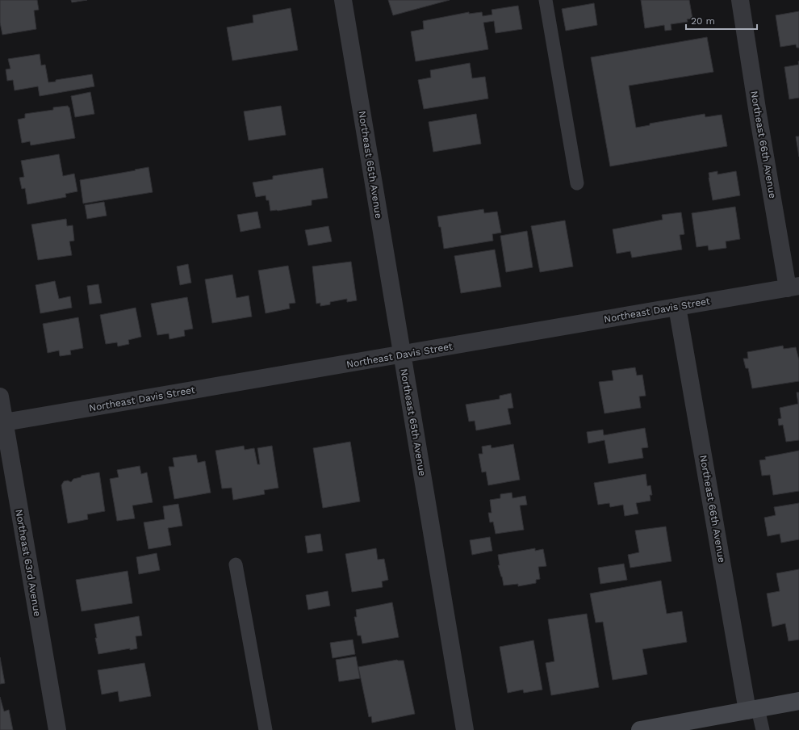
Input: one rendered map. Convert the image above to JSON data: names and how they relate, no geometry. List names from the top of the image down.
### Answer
{
  "streets": {
    "street": [
      "Northeast 66th Avenue",
      "Northeast 65th Avenue",
      "Northeast Davis Street",
      "Northeast 63rd Avenue"
    ]
  },
  "crossings": [
    ["Northeast 66th Avenue", "Northeast Davis Street"],
    ["Northeast 65th Avenue", "Northeast Davis Street"],
    ["Northeast Davis Street", "Northeast 63rd Avenue"]
  ],
  "scale_bar": "20 m"
}
